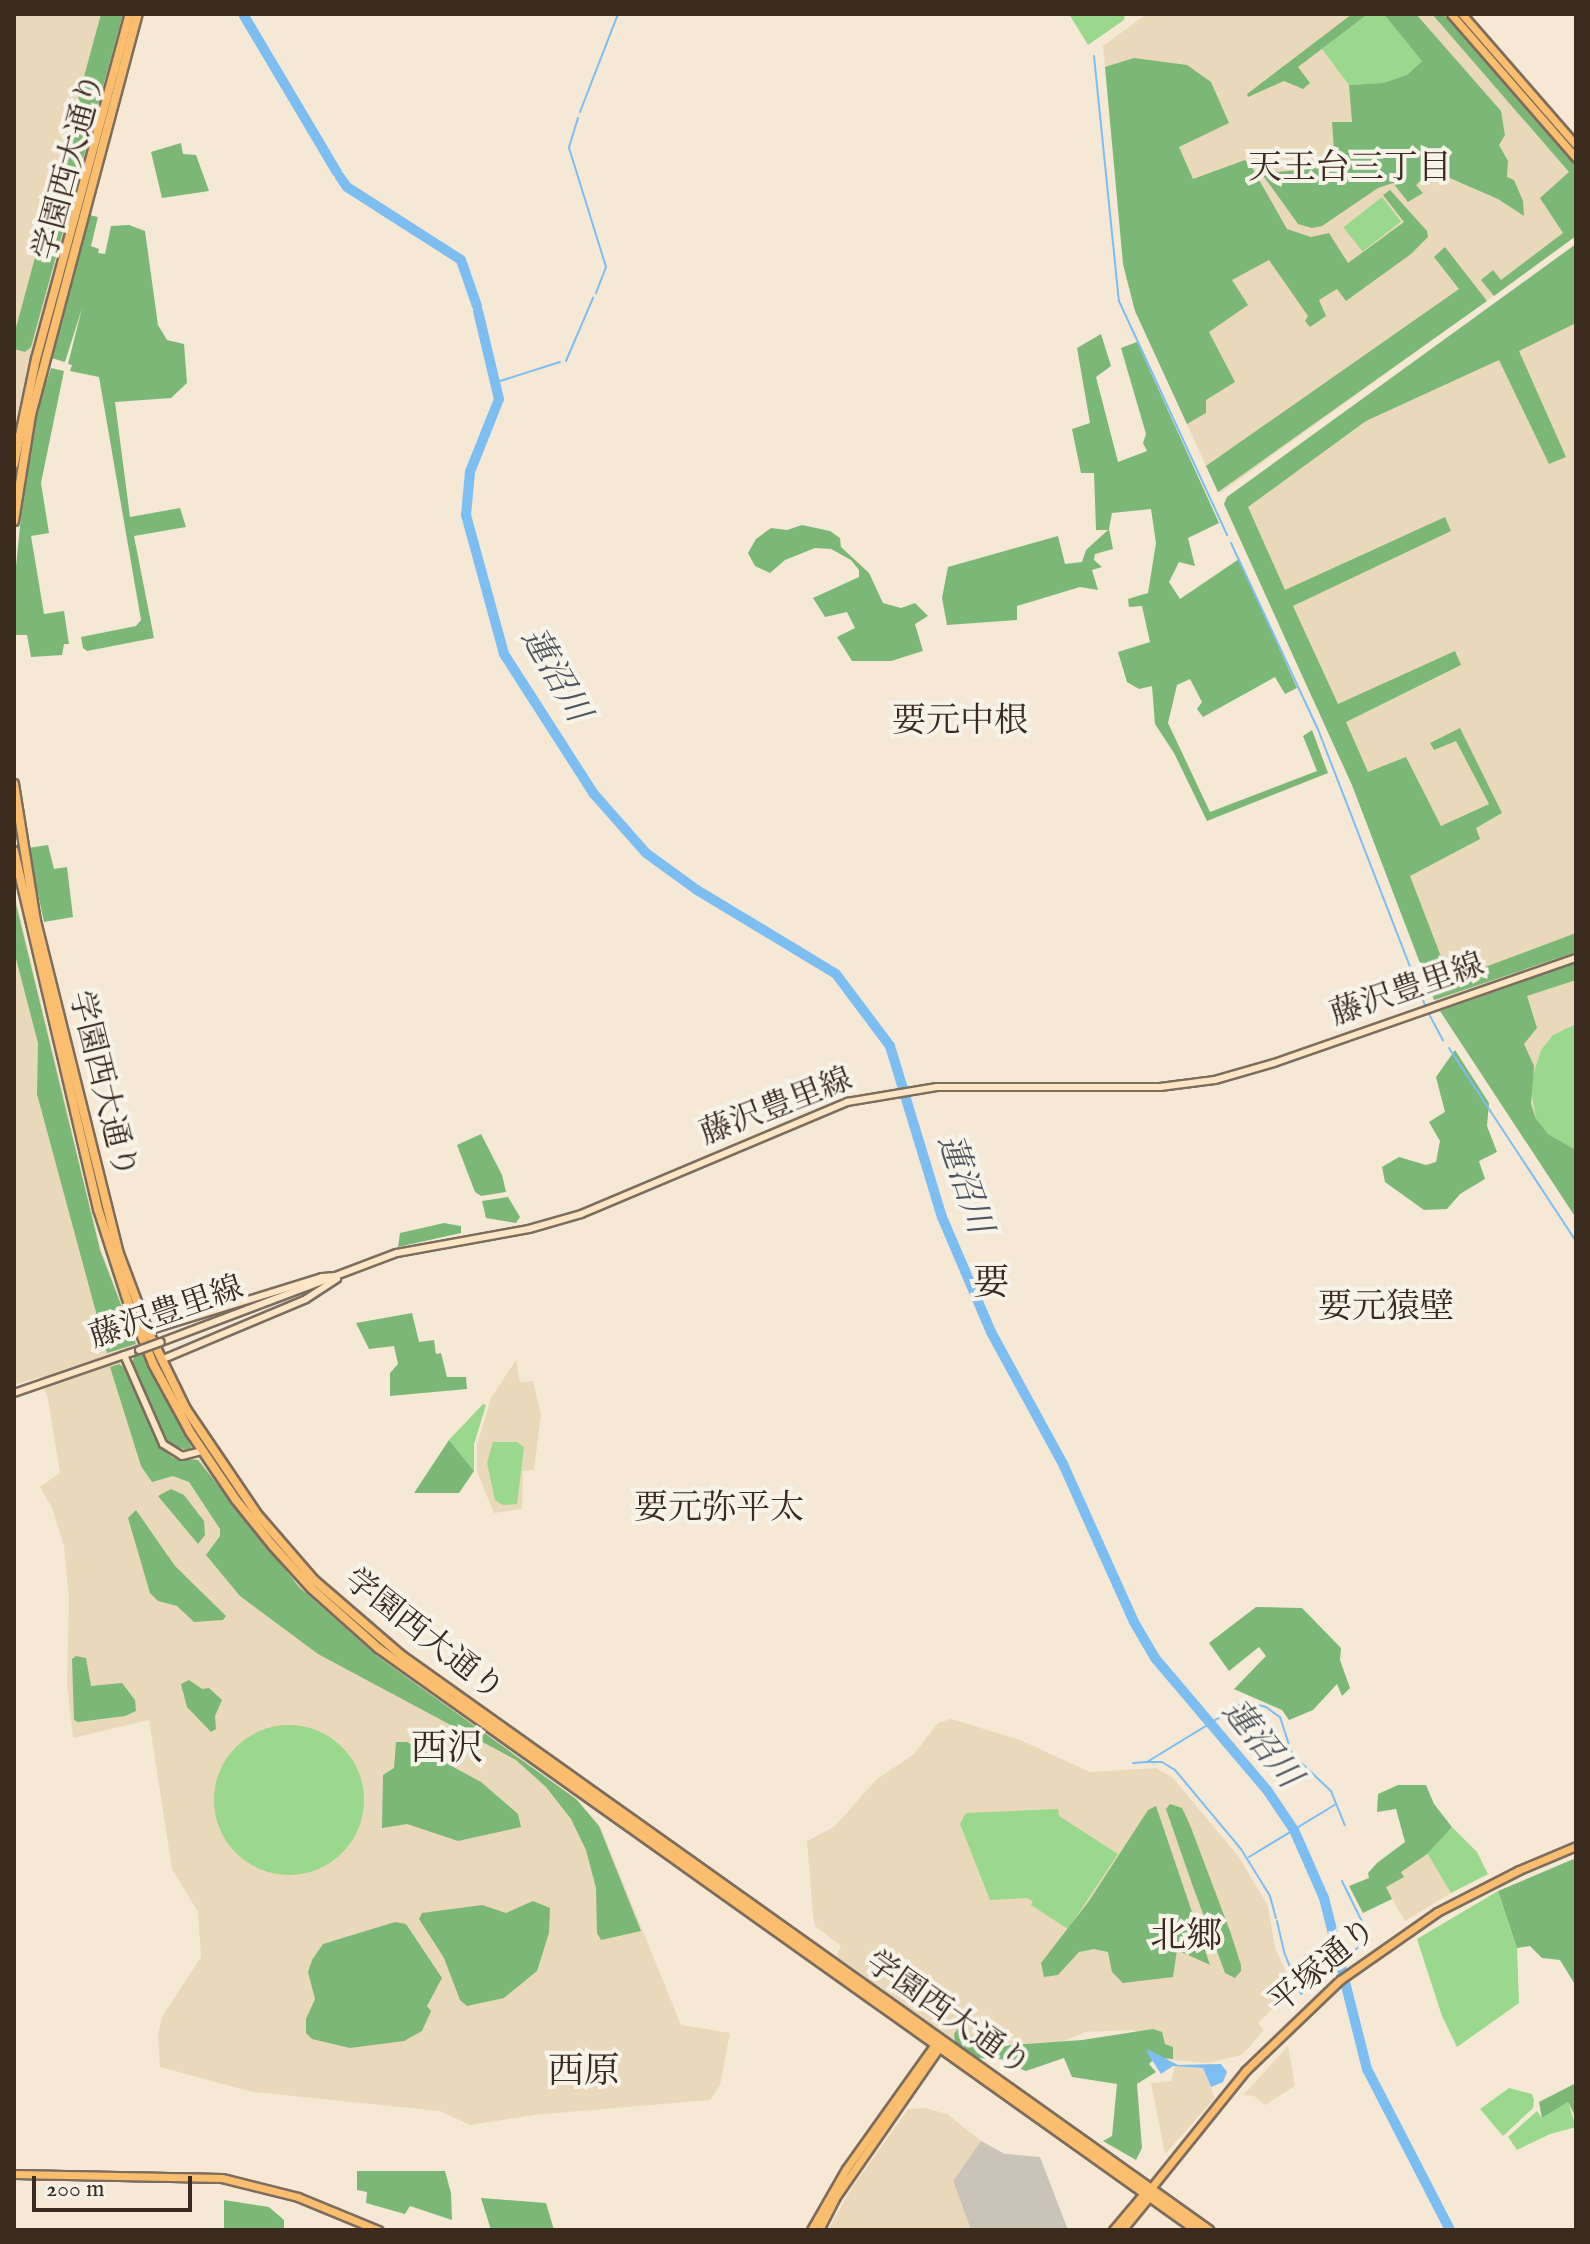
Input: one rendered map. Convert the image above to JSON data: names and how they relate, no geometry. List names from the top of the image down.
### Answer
{
  "streets": {
    "highway": ["学園西大通り"],
    "main road": ["藤沢豊里線", "平塚通り"]
  },
  "crossings": [
    ["学園西大通り", "平塚通り"]
  ],
  "districts": [
    "天王台三丁目",
    "要元中根",
    "要",
    "要元猿壁",
    "要元弥平太",
    "西沢",
    "北郷",
    "西原"
  ],
  "water": ["蓮沼川"],
  "scale_bar": "200 m"
}
